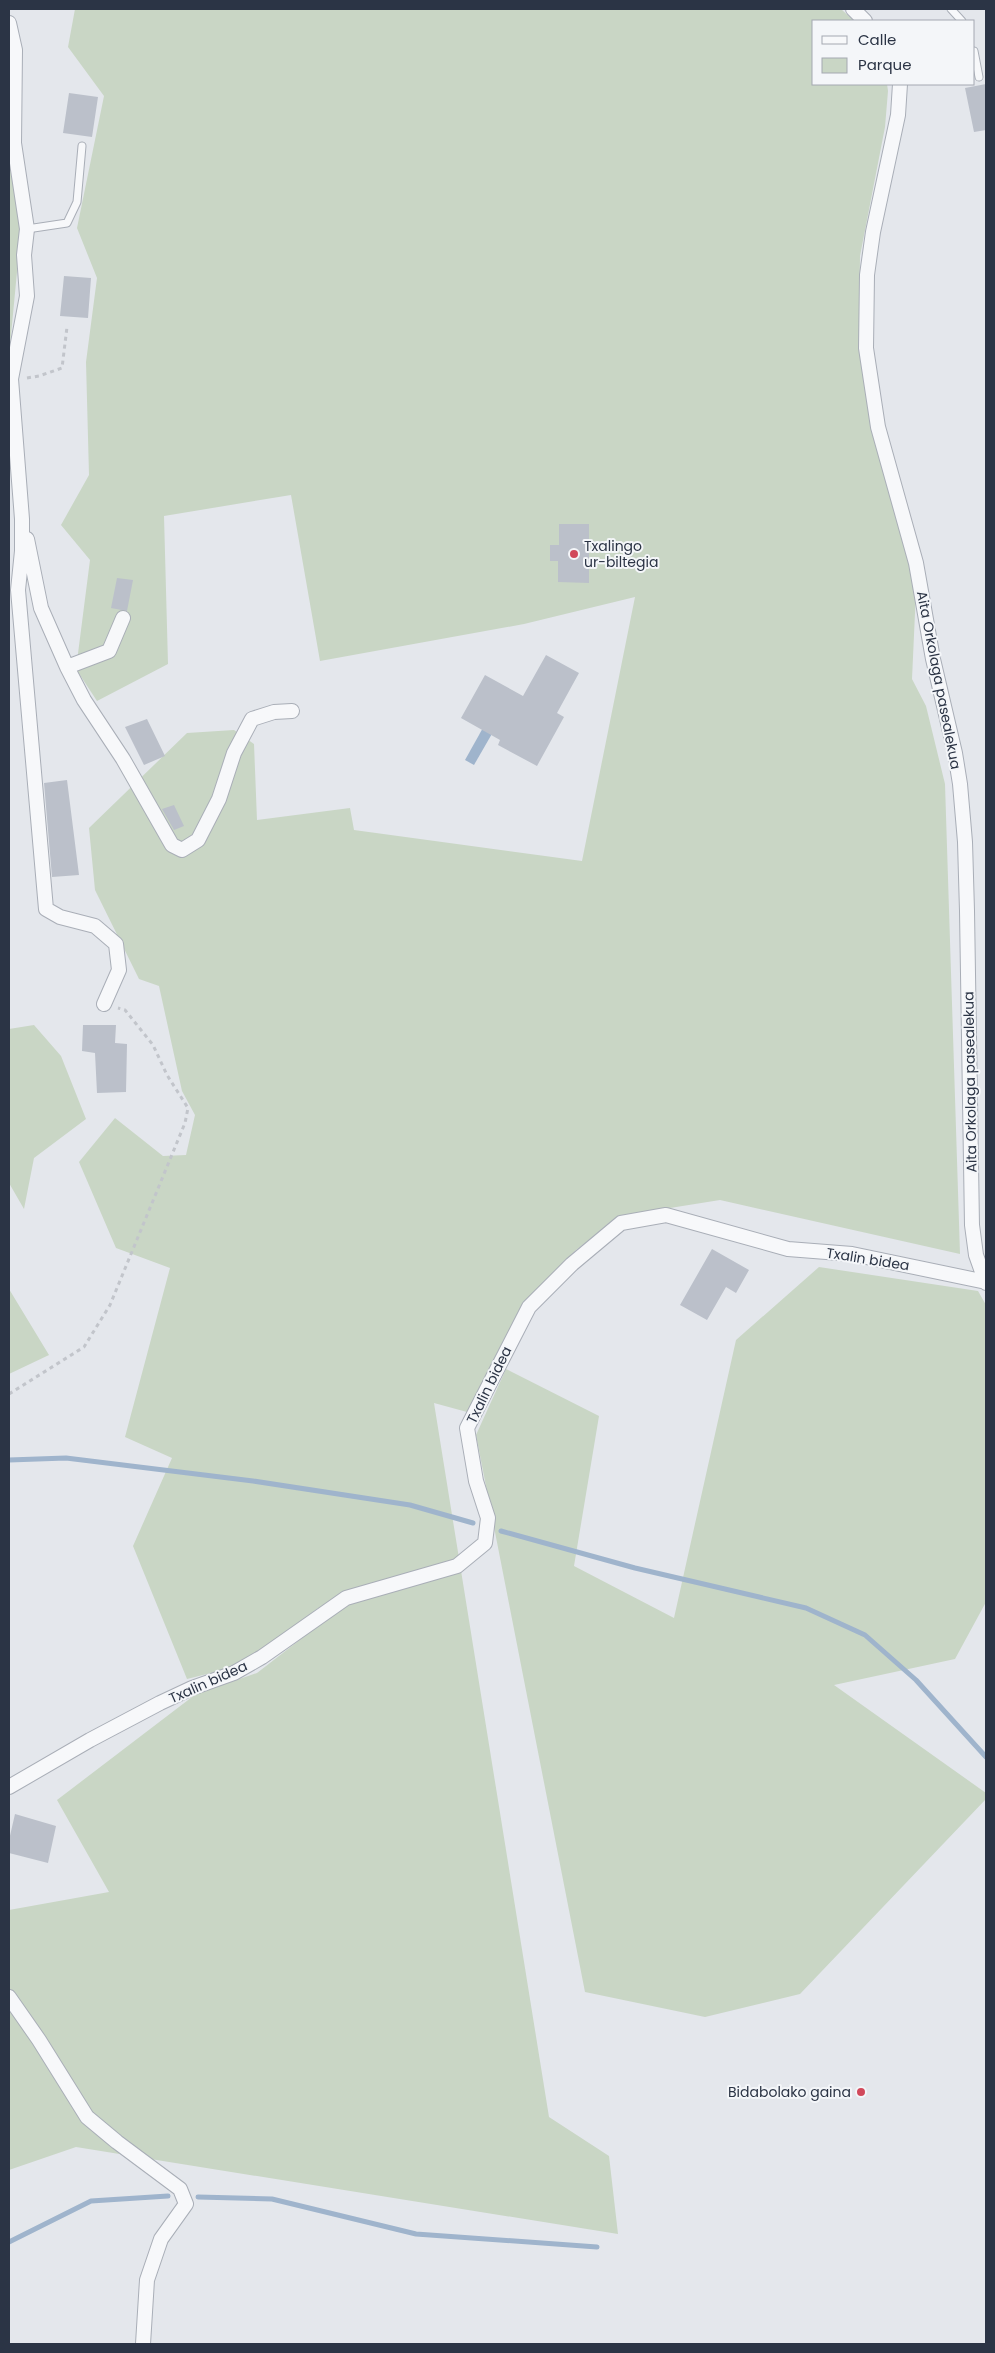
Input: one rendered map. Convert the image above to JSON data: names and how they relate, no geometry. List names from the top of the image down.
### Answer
{
  "streets": {
    "street": ["Aita Orkolaga pasealekua", "Txalin bidea"]
  },
  "crossings": [
    ["Aita Orkolaga pasealekua", "Txalin bidea"]
  ],
  "places": ["Txalingo ur-biltegia", "Bidabolako gaina"],
  "legend": ["Calle", "Parque"]
}
